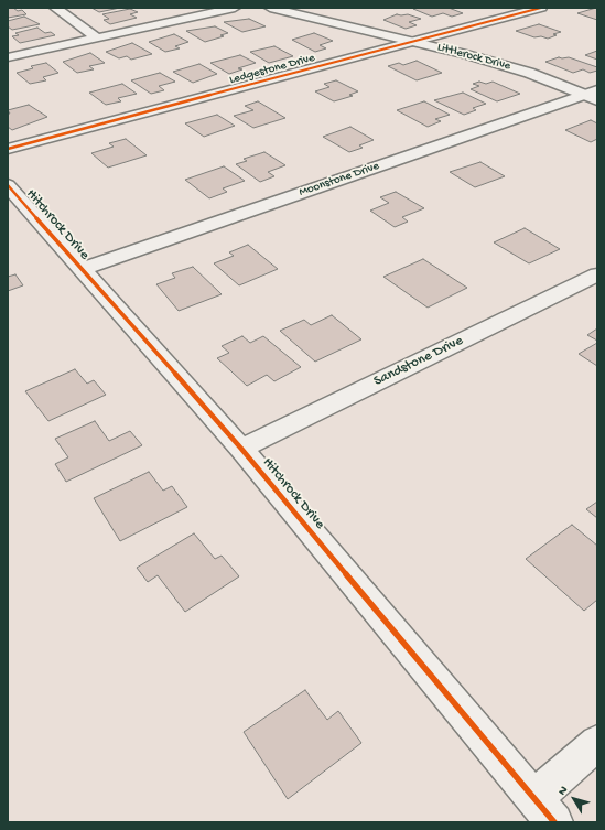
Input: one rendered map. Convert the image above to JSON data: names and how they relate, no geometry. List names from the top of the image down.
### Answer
{
  "streets": {
    "street": [
      "Littlerock Drive",
      "Ledgestone Drive",
      "Moonstone Drive",
      "Hitchrock Drive",
      "Sandstone Drive"
    ]
  },
  "crossings": [
    ["Littlerock Drive", "Ledgestone Drive"],
    ["Littlerock Drive", "Moonstone Drive"],
    ["Moonstone Drive", "Hitchrock Drive"],
    ["Hitchrock Drive", "Sandstone Drive"]
  ],
  "north": "top left"
}
